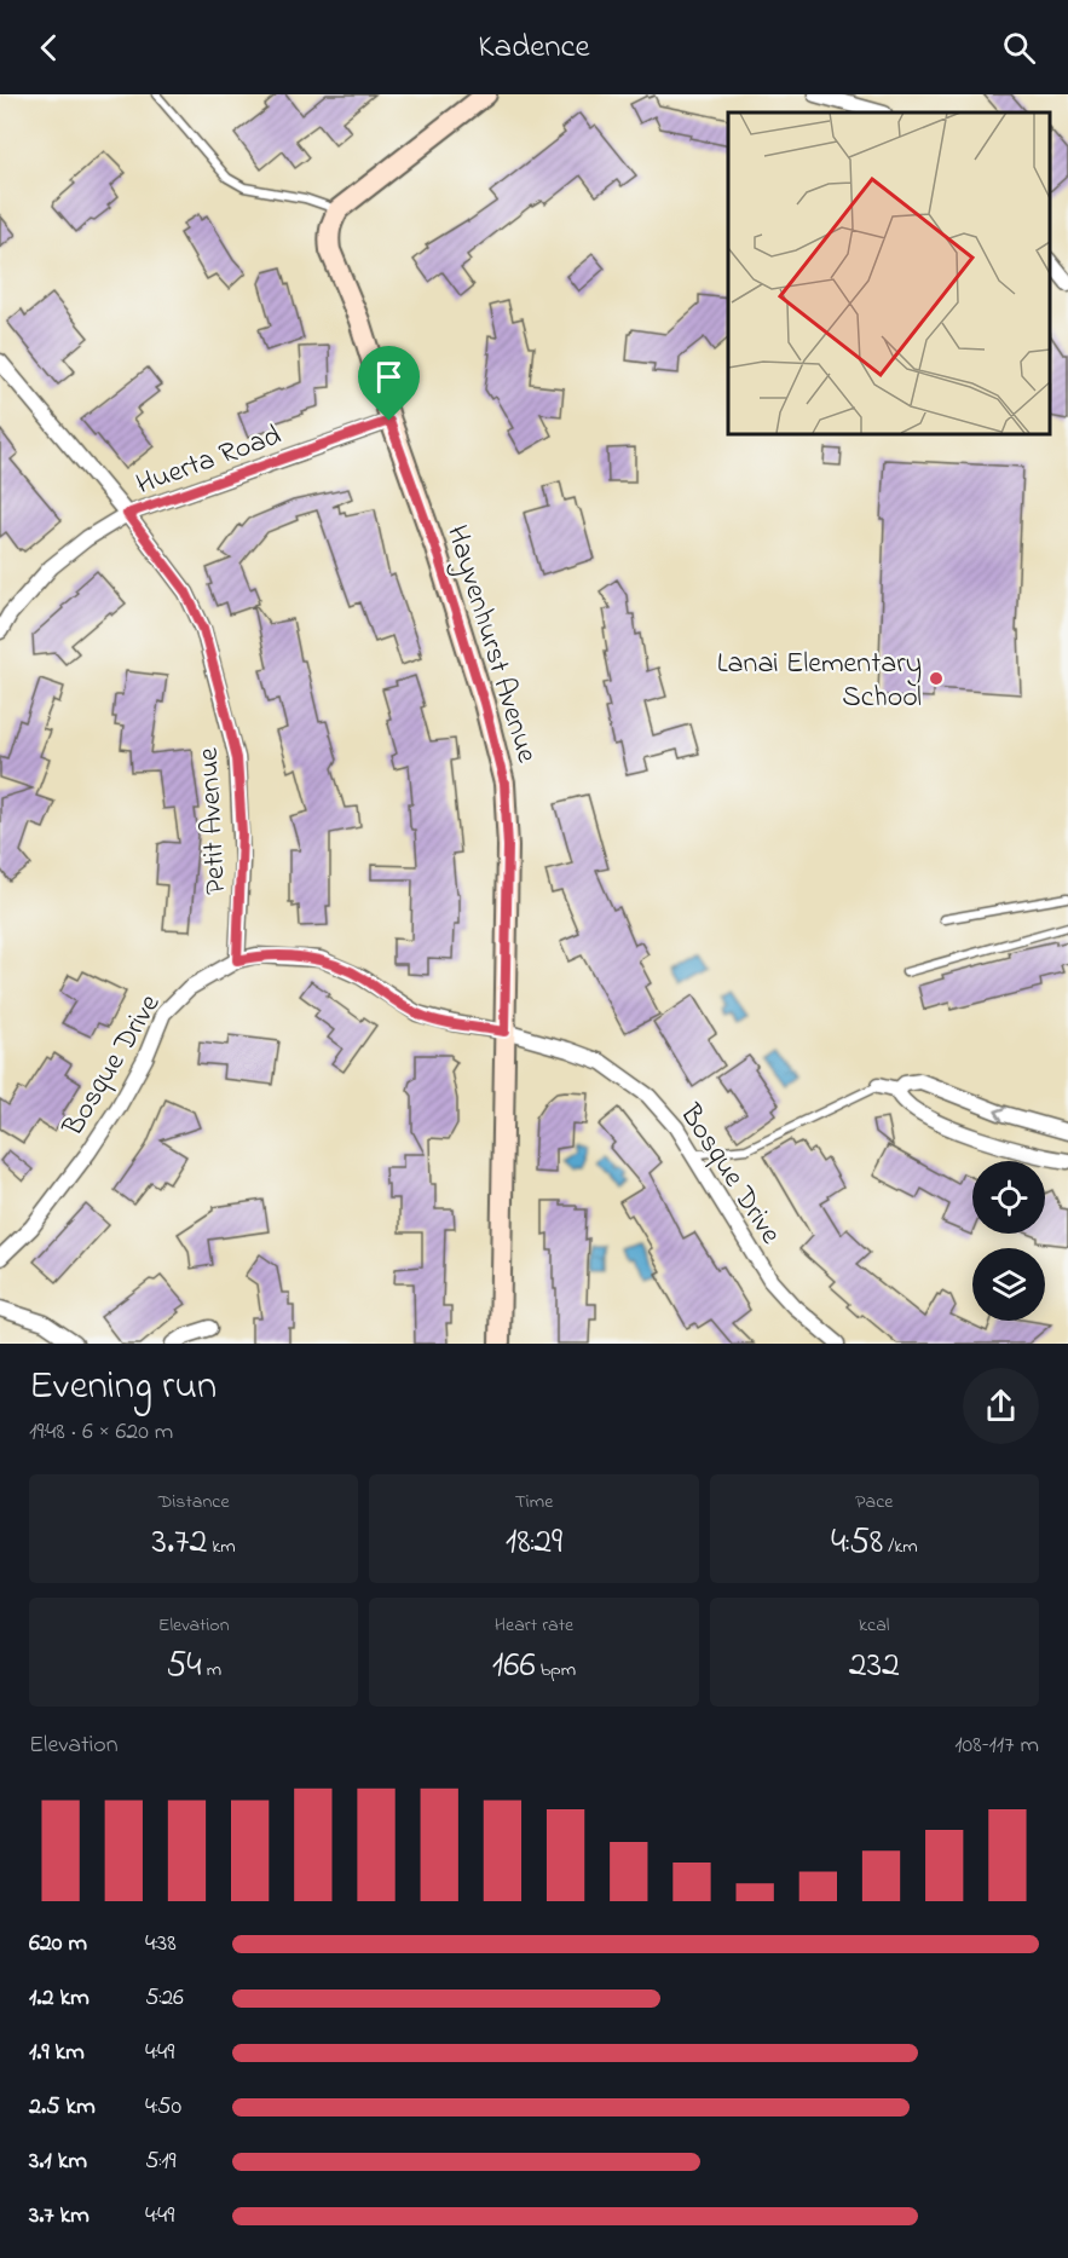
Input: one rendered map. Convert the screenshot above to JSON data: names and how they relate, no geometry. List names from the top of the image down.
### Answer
{
  "streets": {
    "main road": ["Hayvenhurst Avenue"],
    "street": ["Huerta Road", "Petit Avenue", "Bosque Drive"]
  },
  "crossings": [
    ["Huerta Road", "Hayvenhurst Avenue"],
    ["Huerta Road", "Petit Avenue"],
    ["Hayvenhurst Avenue", "Bosque Drive"],
    ["Petit Avenue", "Bosque Drive"]
  ],
  "places": ["Lanai Elementary School"],
  "page": {
    "header": "Kadence",
    "heading": ["Evening run", "19:48 · 6 × 620 m"],
    "stats": [
      ["Distance", "3.72 km"],
      ["Time", "18:29"],
      ["Pace", "4:58 /km"],
      ["Elevation", "54 m"],
      ["Heart rate", "166 bpm"],
      ["kcal", "232"]
    ],
    "chart": ["Elevation", "108–117 m"],
    "list": [
      {
        "name": "620 m",
        "note": "4:38"
      },
      {
        "name": "1.2 km",
        "note": "5:26"
      },
      {
        "name": "1.9 km",
        "note": "4:49"
      },
      {
        "name": "2.5 km",
        "note": "4:50"
      },
      {
        "name": "3.1 km",
        "note": "5:19"
      },
      {
        "name": "3.7 km",
        "note": "4:49"
      }
    ]
  }
}
